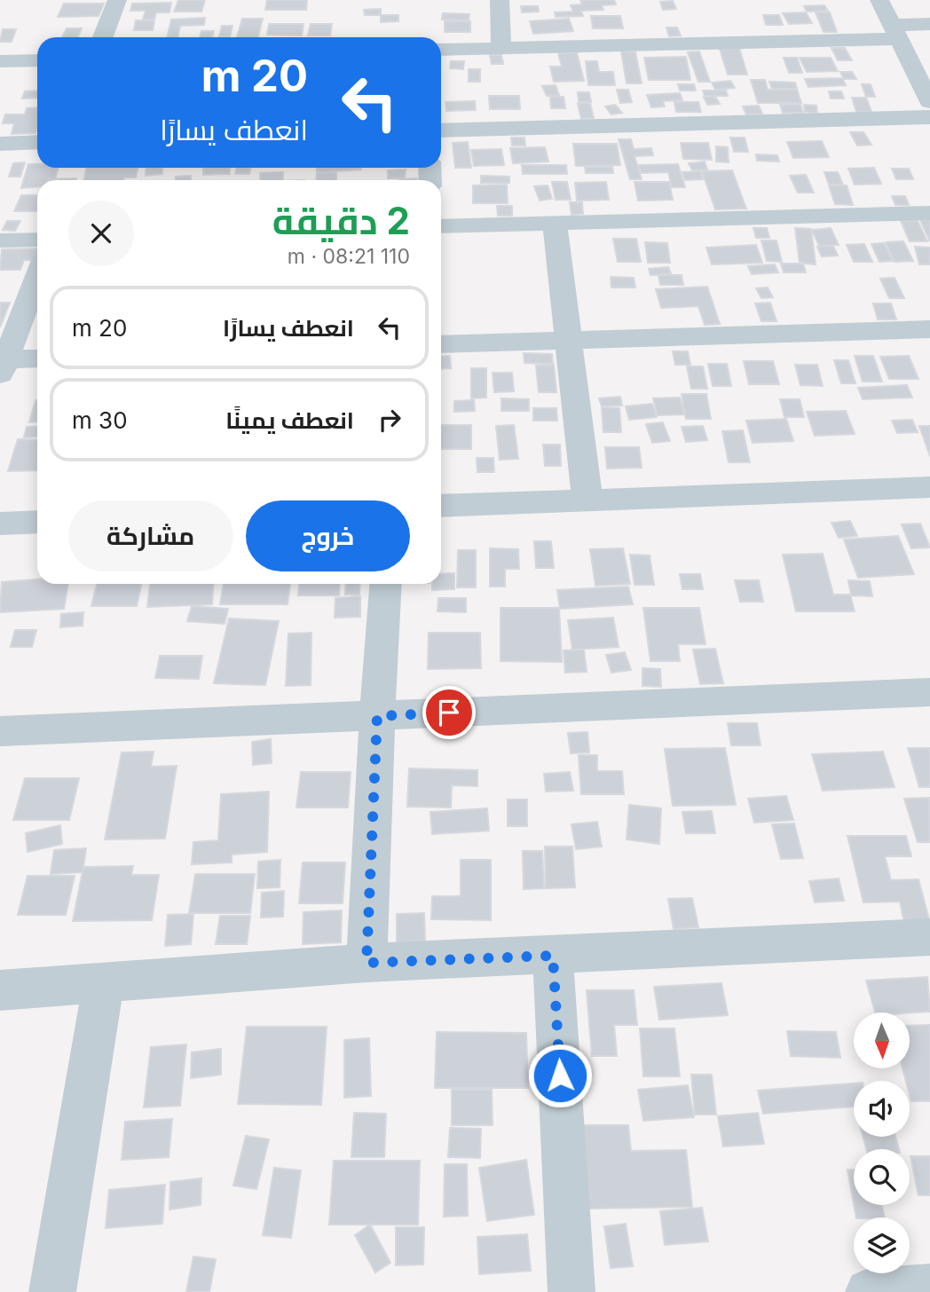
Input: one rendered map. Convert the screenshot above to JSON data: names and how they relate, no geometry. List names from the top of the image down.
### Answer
{
  "north": "bottom",
  "page": {
    "turn": ["20 m", "انعطف يسارًا"],
    "heading": ["2 دقيقة", "110 m · 08:21"],
    "list": [
      {
        "name": "انعطف يسارًا",
        "value": "20 m"
      },
      {
        "name": "انعطف يمينًا",
        "value": "30 m"
      }
    ],
    "buttons": ["خروج", "مشاركة"]
  }
}
